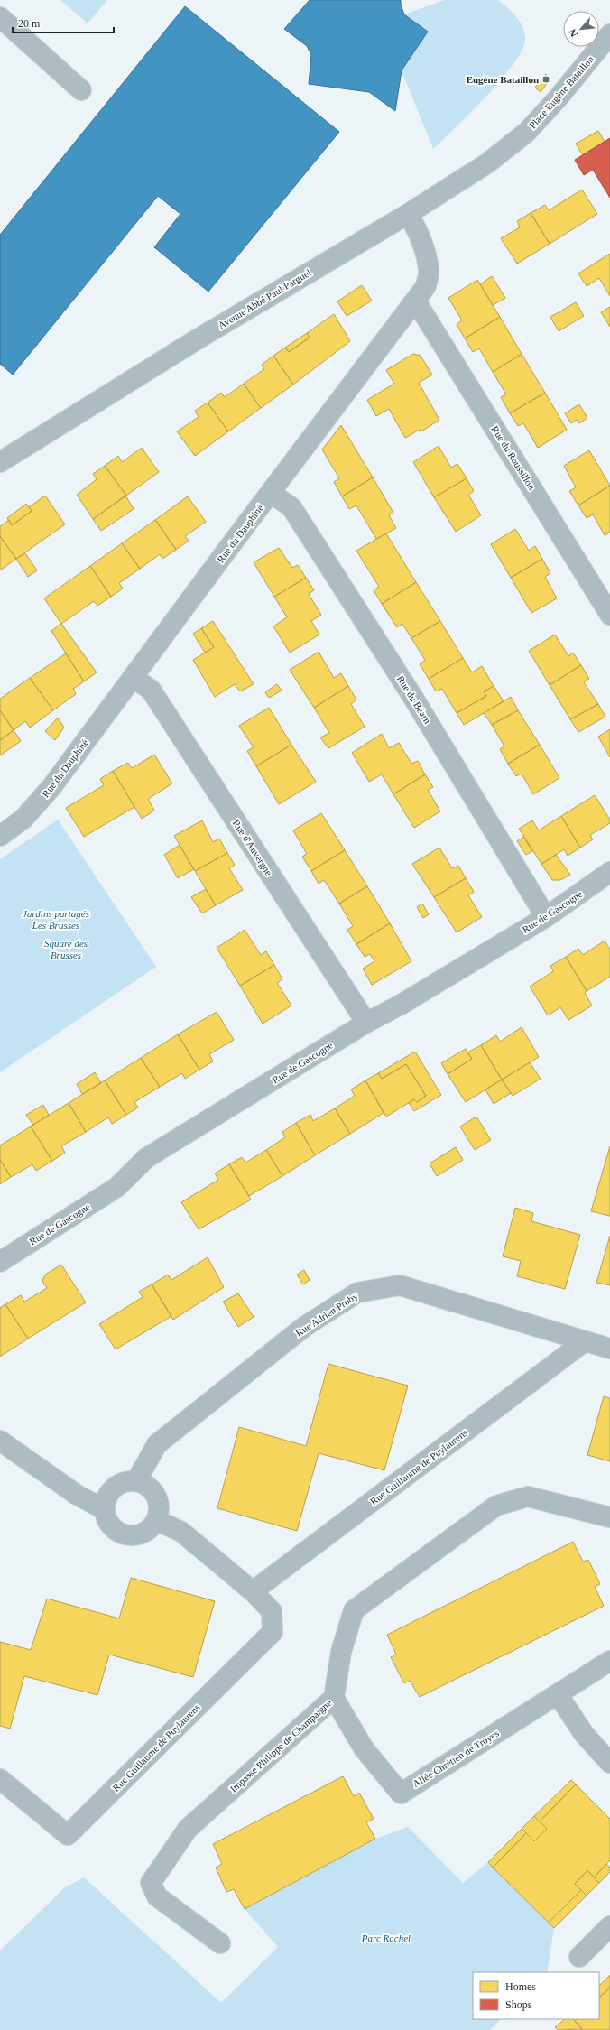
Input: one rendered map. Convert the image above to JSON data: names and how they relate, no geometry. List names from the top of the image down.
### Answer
{
  "streets": {
    "street": [
      "Place Eugène Bataillon",
      "Avenue Abbé Paul Parguel",
      "Rue du Roussillon",
      "Rue du Dauphiné",
      "Rue du Béarn",
      "Rue d'Auvergne",
      "Rue de Gascogne",
      "Rue Adrien Proby",
      "Rue Guillaume de Puylaurens",
      "Impasse Philippe de Champaigne",
      "Allée Chrétien de Troyes"
    ]
  },
  "crossings": [
    ["Place Eugène Bataillon", "Avenue Abbé Paul Parguel"],
    ["Avenue Abbé Paul Parguel", "Rue du Dauphiné"],
    ["Rue du Roussillon", "Rue du Dauphiné"],
    ["Rue du Dauphiné", "Rue du Béarn"],
    ["Rue du Dauphiné", "Rue d'Auvergne"],
    ["Rue du Béarn", "Rue de Gascogne"],
    ["Rue d'Auvergne", "Rue de Gascogne"],
    ["Rue Adrien Proby", "Rue Guillaume de Puylaurens"],
    ["Impasse Philippe de Champaigne", "Allée Chrétien de Troyes"]
  ],
  "parks": ["Jardins partagés Les Brusses", "Square des Brusses", "Parc Rachel"],
  "places": {
    "transit": ["Eugène Bataillon"]
  },
  "legend": ["Homes", "Shops"],
  "scale_bar": "20 m",
  "north": "bottom left"
}
